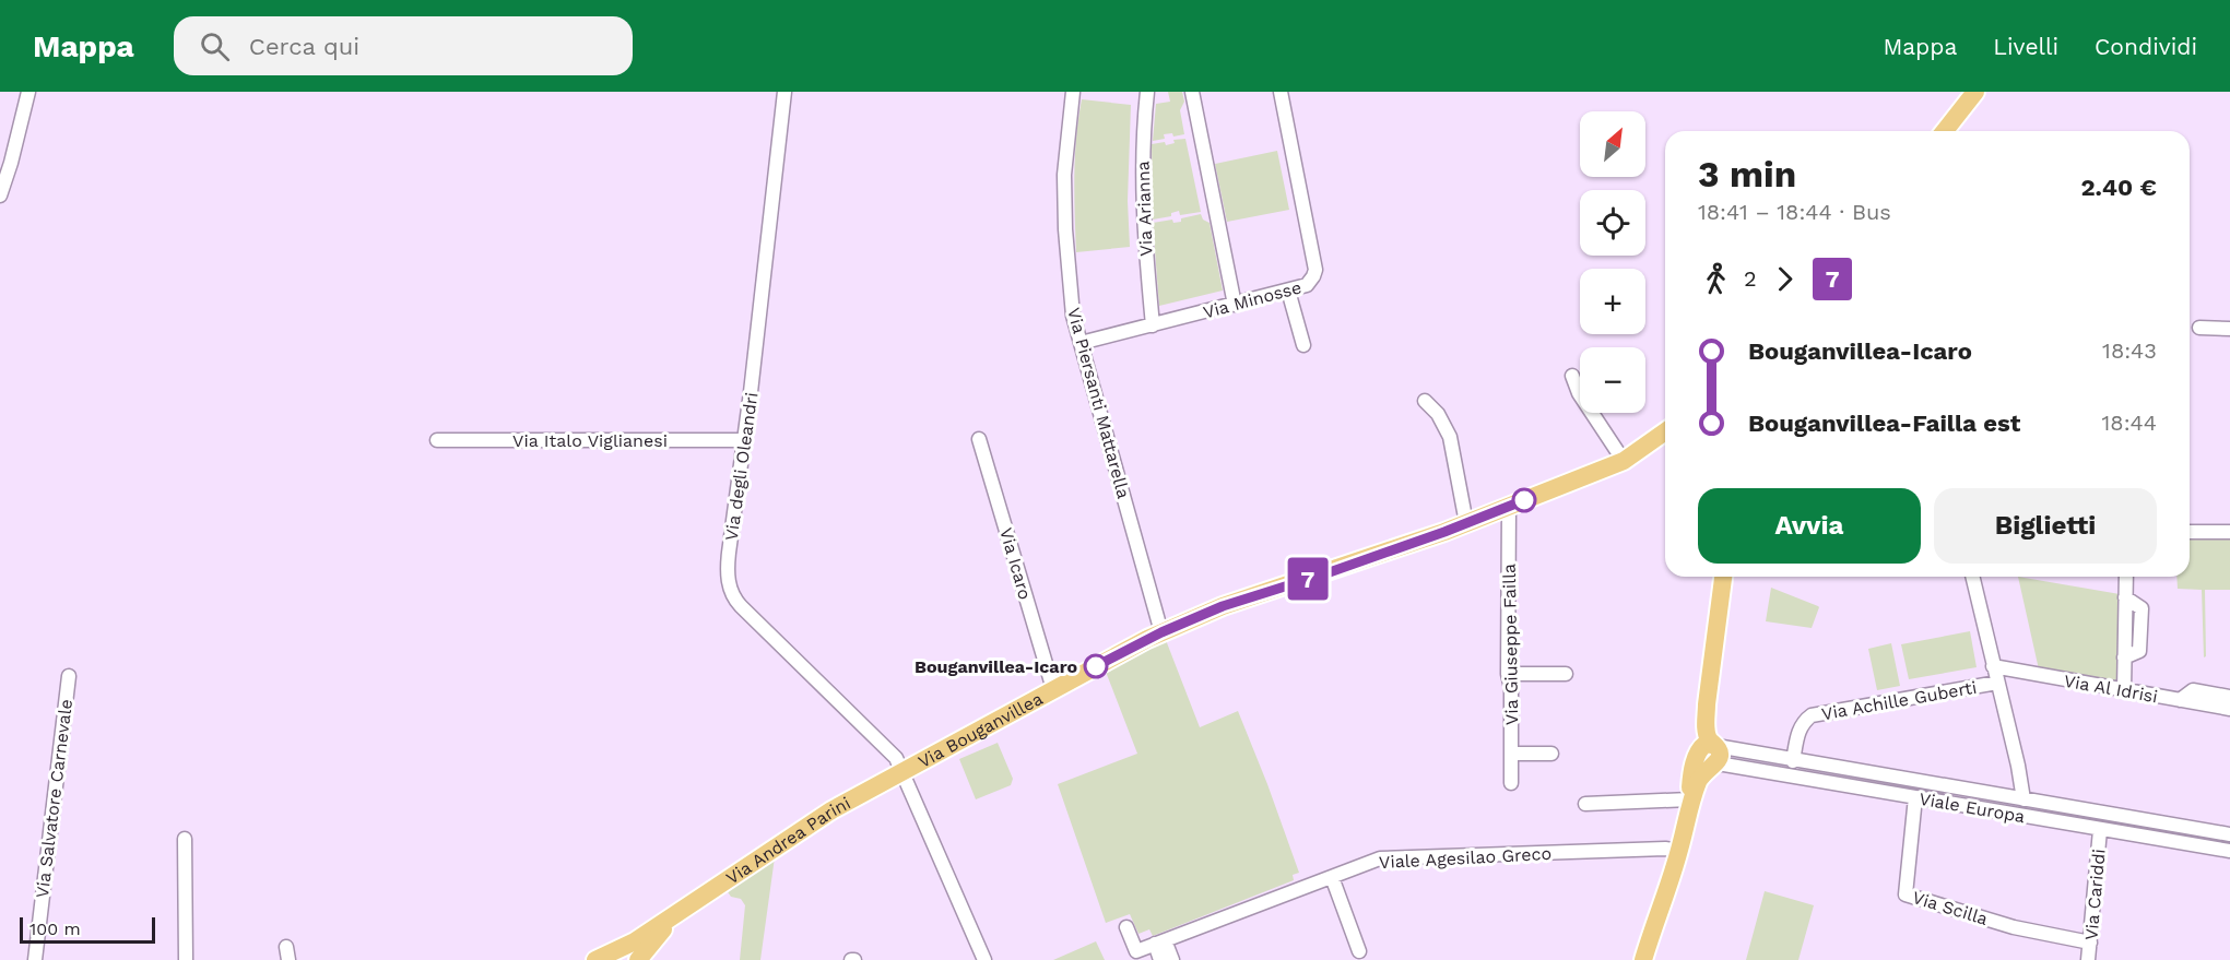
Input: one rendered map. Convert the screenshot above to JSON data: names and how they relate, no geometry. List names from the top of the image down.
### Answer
{
  "streets": {
    "main road": ["Via Bouganvillea", "Via Andrea Parini"],
    "street": [
      "Via Arianna",
      "Via Minosse",
      "Via Piersanti Mattarella",
      "Via Italo Viglianesi",
      "Via degli Oleandri",
      "Via Icaro",
      "Via Giuseppe Failla",
      "Via Al Idrisi",
      "Via Achille Guberti",
      "Via Salvatore Carnevale",
      "Viale Europa",
      "Viale Agesilao Greco",
      "Via Cariddi",
      "Via Scilla"
    ]
  },
  "crossings": [
    ["Via Arianna", "Via Minosse"],
    ["Via Minosse", "Via Piersanti Mattarella"],
    ["Via Piersanti Mattarella", "Via Bouganvillea"],
    ["Via Italo Viglianesi", "Via degli Oleandri"],
    ["Via degli Oleandri", "Via Bouganvillea"],
    ["Via degli Oleandri", "Via Andrea Parini"],
    ["Via Icaro", "Via Bouganvillea"],
    ["Via Giuseppe Failla", "Via Bouganvillea"],
    ["Via Achille Guberti", "Viale Europa"],
    ["Via Bouganvillea", "Via Andrea Parini"],
    ["Viale Europa", "Via Cariddi"],
    ["Viale Europa", "Via Scilla"],
    ["Via Cariddi", "Via Scilla"]
  ],
  "places": ["Bouganvillea-Icaro"],
  "lines": ["bus line 7"],
  "scale_bar": "100 m",
  "north": "top right",
  "page": {
    "header": "Mappa",
    "search": "Cerca qui",
    "nav": ["Mappa", "Livelli", "Condividi"],
    "on_map": "7",
    "map_buttons": ["+", "−"],
    "heading": ["3 min", "18:41 – 18:44 · Bus", "2.40 €"],
    "legs": ["2", "7"],
    "list": [
      {
        "name": "Bouganvillea-Icaro",
        "value": "18:43"
      },
      {
        "name": "Bouganvillea-Failla est",
        "value": "18:44"
      }
    ],
    "buttons": ["Avvia", "Biglietti"],
    "scale": "100 m"
  }
}
